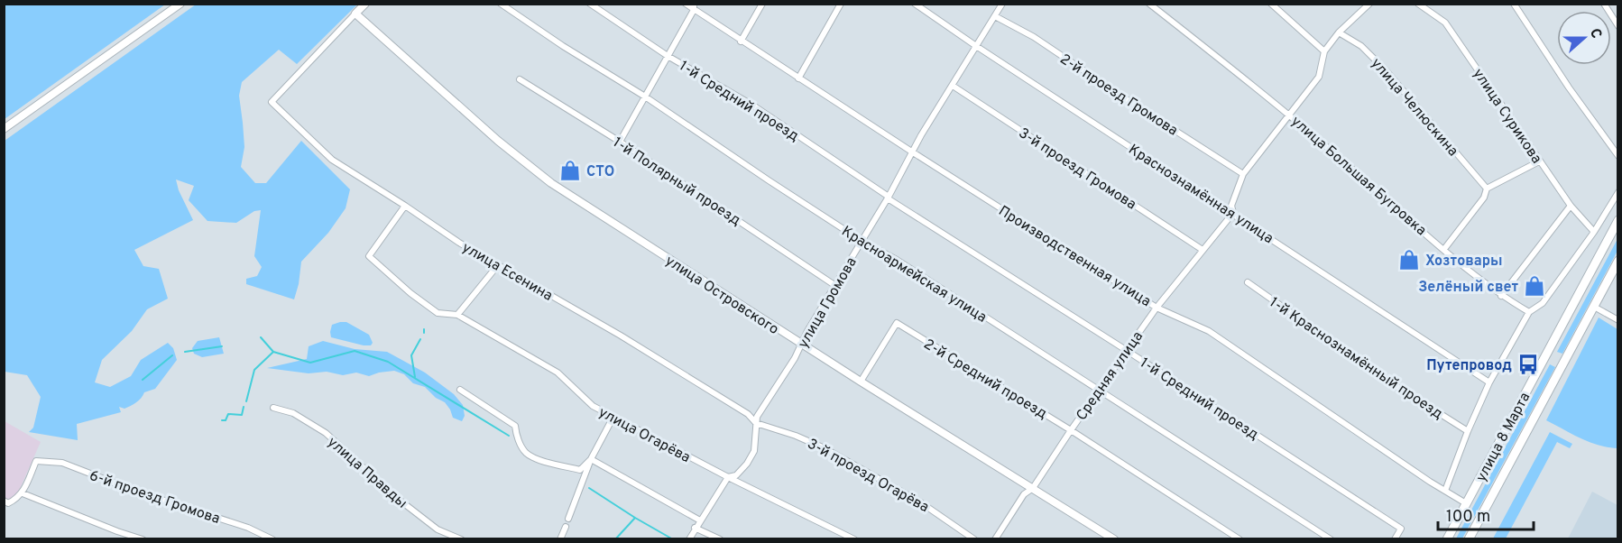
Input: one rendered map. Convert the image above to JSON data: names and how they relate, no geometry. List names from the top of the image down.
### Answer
{
  "streets": {
    "main road": ["улица 8 Марта"],
    "street": [
      "2-й проезд Громова",
      "1-й Средний проезд",
      "улица Челюскина",
      "улица Сурикова",
      "3-й проезд Громова",
      "улица Большая Бугровка",
      "1-й Полярный проезд",
      "Краснознамённая улица",
      "Производственная улица",
      "улица Есенина",
      "Красноармейская улица",
      "улица Островского",
      "улица Громова",
      "1-й Краснознамённый проезд",
      "Средняя улица",
      "2-й Средний проезд",
      "улица Огарёва",
      "улица Правды",
      "3-й проезд Огарёва",
      "6-й проезд Громова"
    ]
  },
  "crossings": [
    ["2-й проезд Громова", "улица Громова"],
    ["2-й проезд Громова", "Средняя улица"],
    ["1-й Средний проезд", "улица Громова"],
    ["1-й Средний проезд", "Средняя улица"],
    ["улица Челюскина", "Средняя улица"],
    ["3-й проезд Громова", "улица Громова"],
    ["3-й проезд Громова", "Средняя улица"],
    ["улица Большая Бугровка", "Средняя улица"],
    ["1-й Полярный проезд", "улица Громова"],
    ["Краснознамённая улица", "улица Громова"],
    ["Краснознамённая улица", "Средняя улица"],
    ["Производственная улица", "улица Громова"],
    ["Производственная улица", "Средняя улица"],
    ["Производственная улица", "улица 8 Марта"],
    ["улица Есенина", "улица Островского"],
    ["улица Есенина", "улица Громова"],
    ["улица Есенина", "улица Огарёва"],
    ["улица Есенина", "3-й проезд Огарёва"],
    ["Красноармейская улица", "улица Громова"],
    ["Красноармейская улица", "Средняя улица"],
    ["улица Островского", "улица Громова"],
    ["улица Островского", "Средняя улица"],
    ["улица Островского", "2-й Средний проезд"],
    ["улица Громова", "улица Огарёва"],
    ["улица Громова", "3-й проезд Огарёва"],
    ["Средняя улица", "2-й Средний проезд"]
  ],
  "places": {
    "shop": ["СТО", "Хозтовары", "Зелёный свет"],
    "bus stop": ["Путепровод"]
  },
  "scale_bar": "100 m",
  "north": "right"
}
